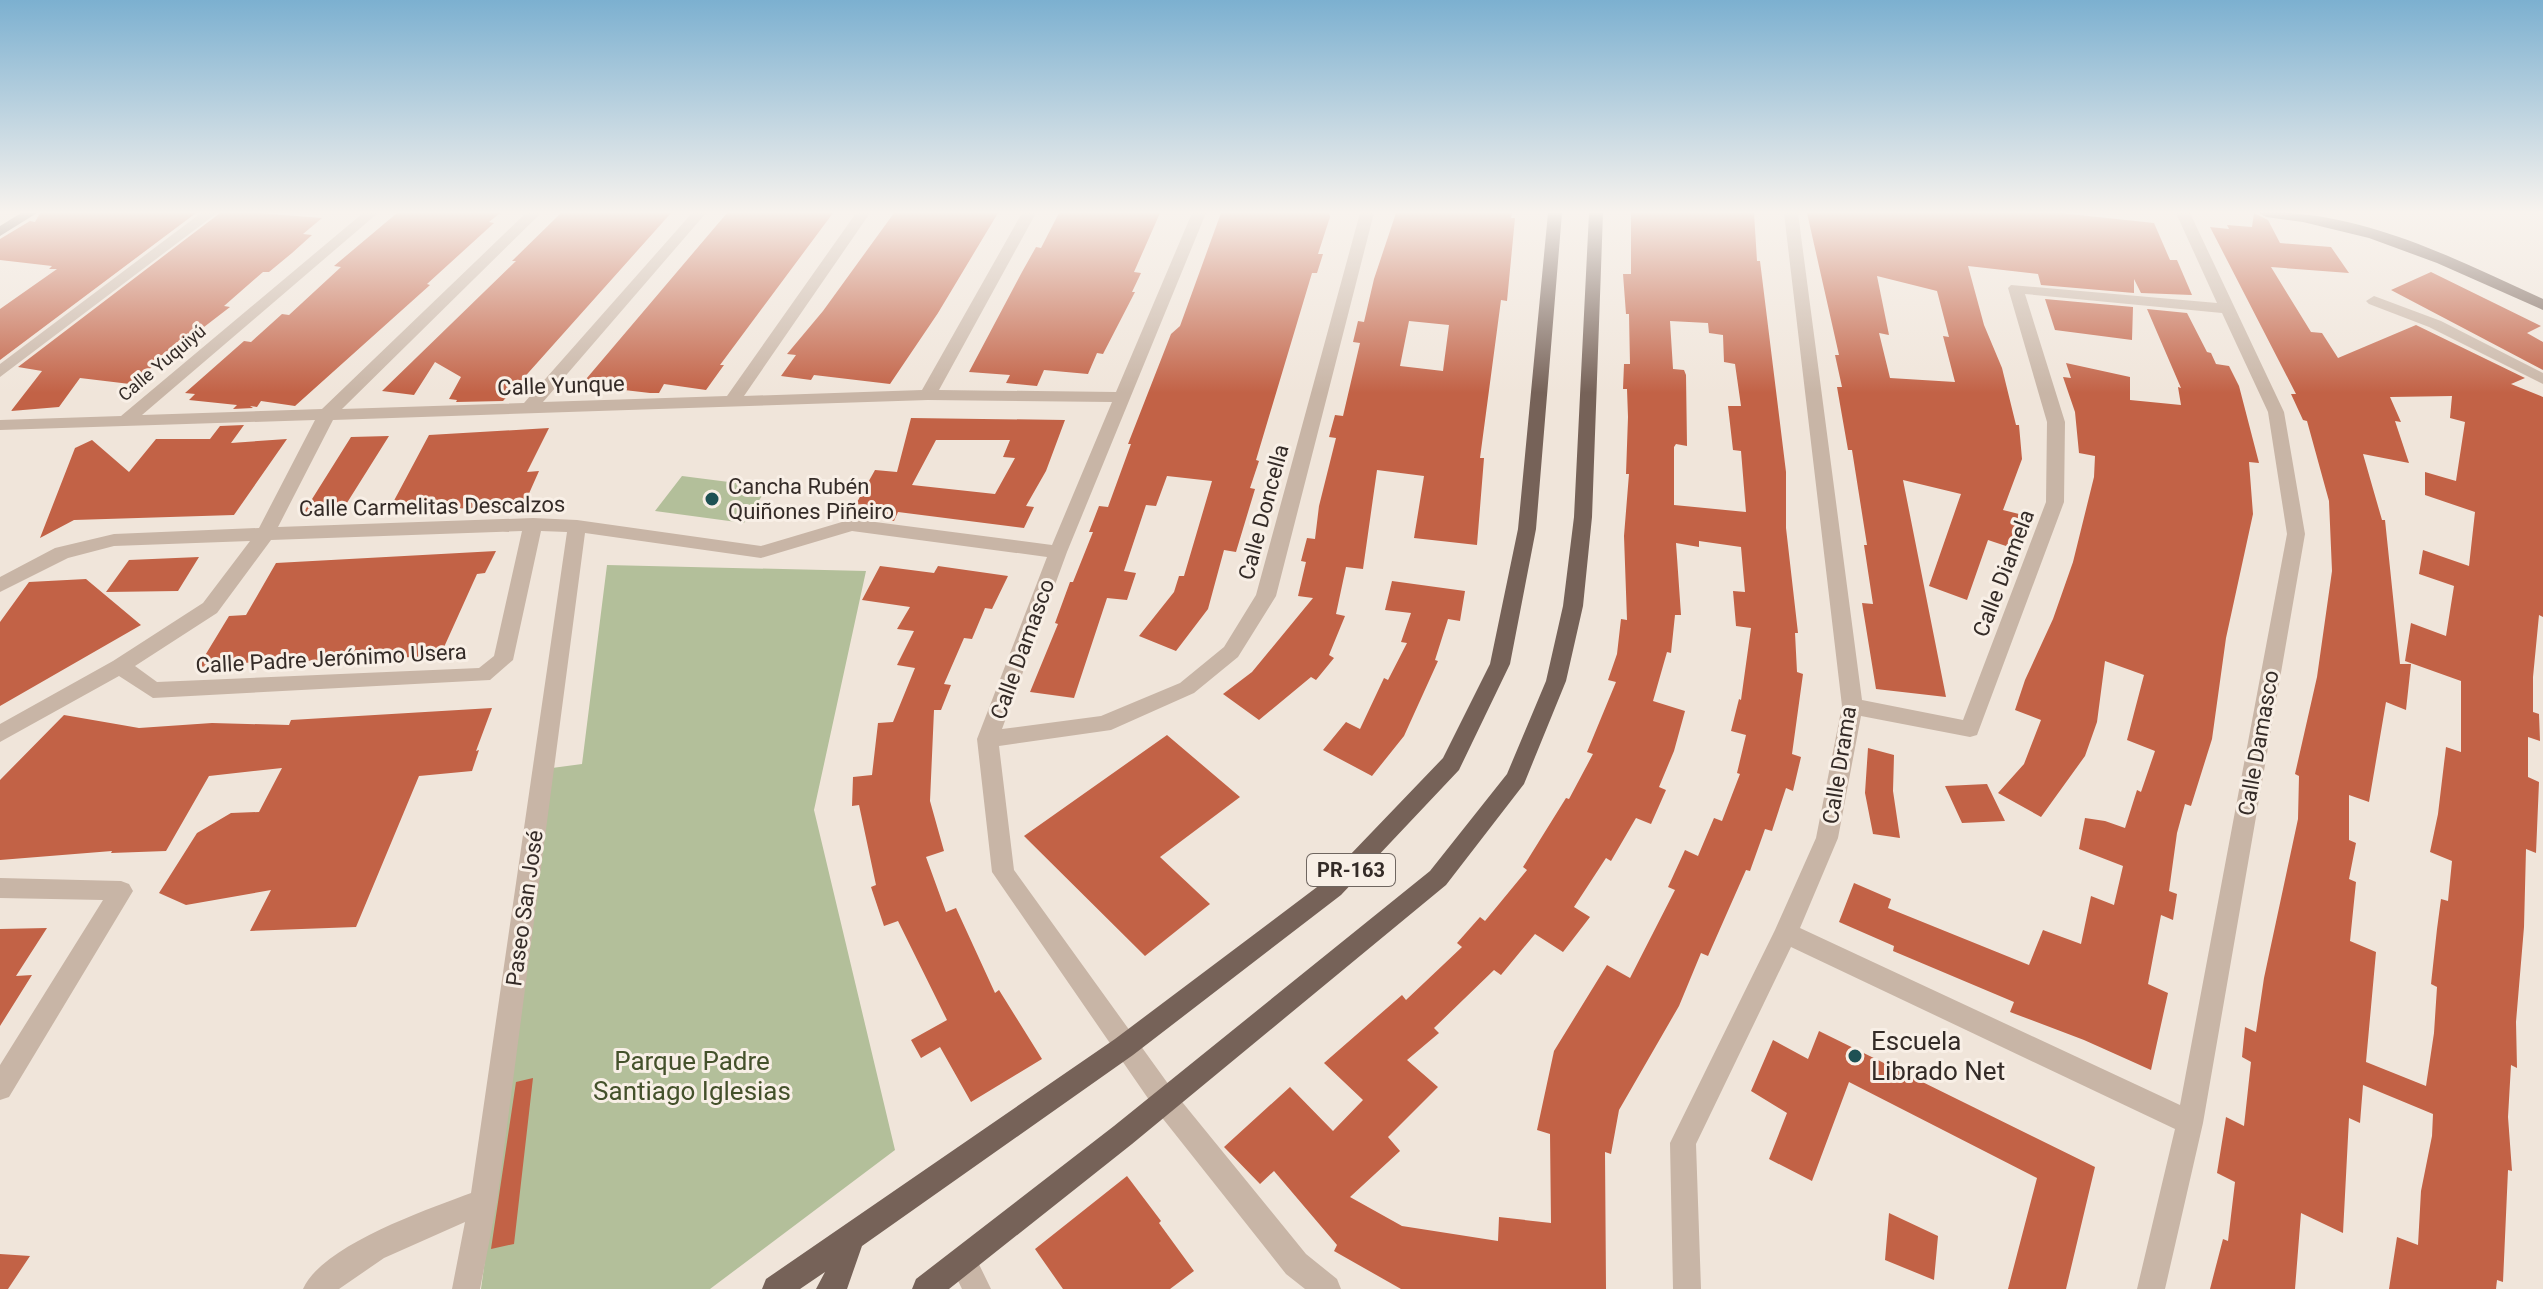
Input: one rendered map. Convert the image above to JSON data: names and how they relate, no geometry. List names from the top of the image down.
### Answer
{
  "streets": {
    "main road": ["PR-163"],
    "street": [
      "Calle Yuquiyú",
      "Calle Yunque",
      "Calle Carmelitas Descalzos",
      "Calle Doncella",
      "Calle Diamela",
      "Calle Damasco",
      "Calle Padre Jerónimo Usera",
      "Calle Drama",
      "Paseo San José"
    ]
  },
  "crossings": [
    ["Calle Yuquiyú", "Calle Yunque"],
    ["Calle Yunque", "Calle Damasco"],
    ["Calle Carmelitas Descalzos", "Calle Damasco"],
    ["Calle Carmelitas Descalzos", "Calle Padre Jerónimo Usera"],
    ["Calle Carmelitas Descalzos", "Paseo San José"],
    ["Calle Doncella", "Calle Damasco"],
    ["Calle Diamela", "Calle Damasco"],
    ["Calle Diamela", "Calle Drama"],
    ["Calle Damasco", "PR-163"]
  ],
  "parks": ["Parque Padre Santiago Iglesias"],
  "places": ["Cancha Rubén Quiñones Piñeiro", "Escuela Librado Net"]
}
